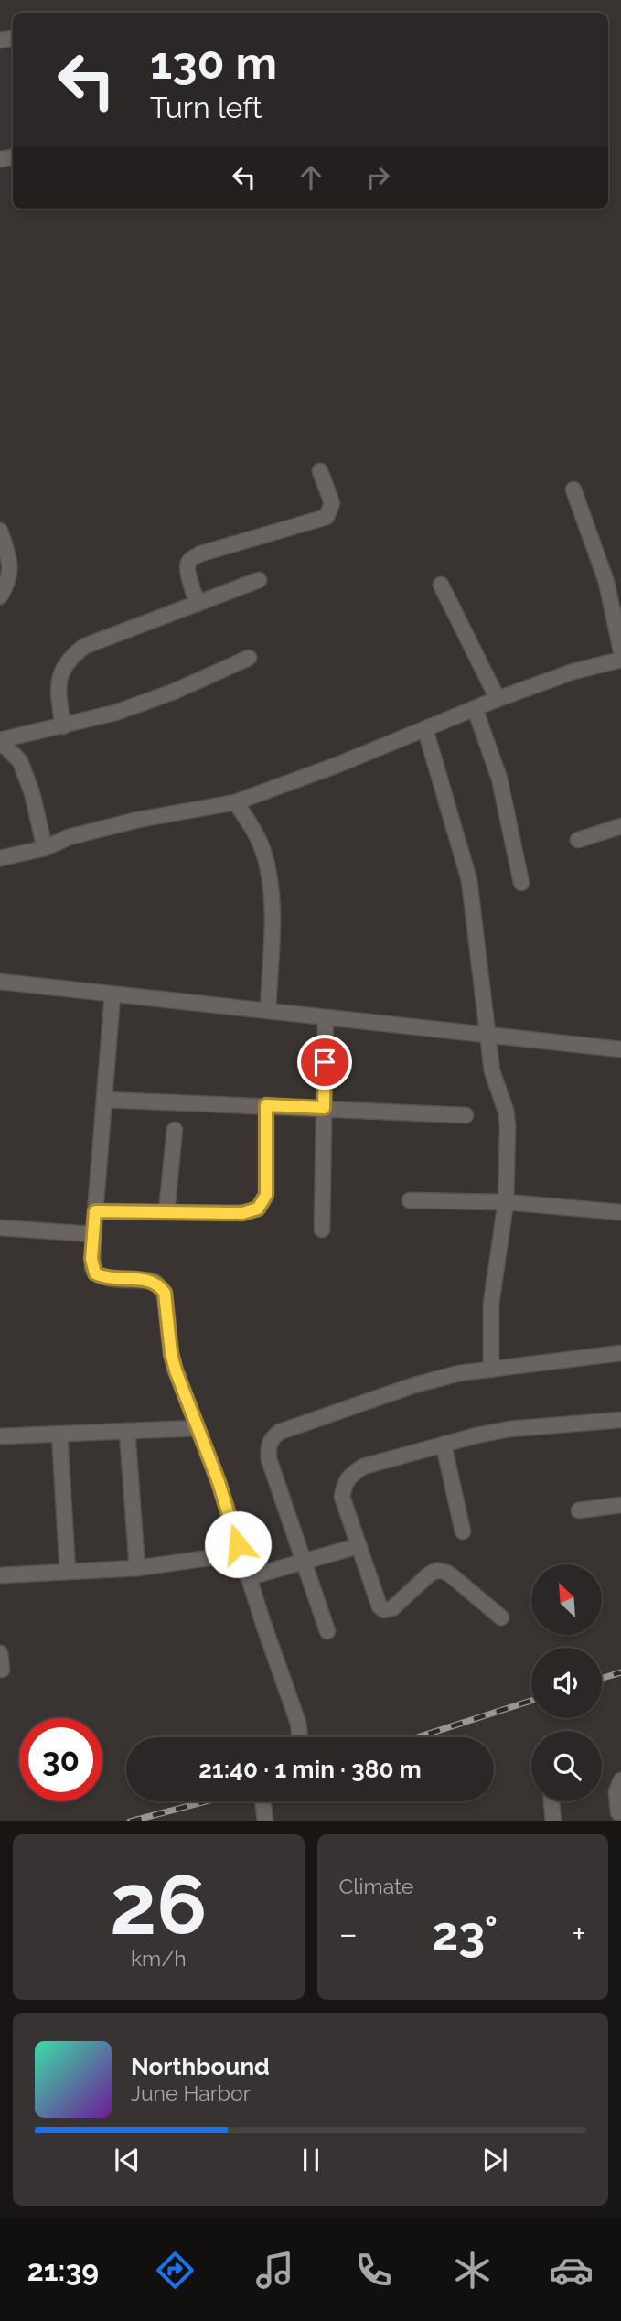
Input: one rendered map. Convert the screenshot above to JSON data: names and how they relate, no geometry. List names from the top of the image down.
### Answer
{
  "north": "top left",
  "page": {
    "turn": ["130 m", "Turn left"],
    "limit": "30",
    "trip": "21:40 · 1 min · 380 m",
    "tile": [
      ["26", "km/h"],
      "Climate"
    ],
    "heat": ["−", "23°", "+"],
    "song": ["Northbound", "June Harbor"],
    "tabs": "21:39"
  }
}
